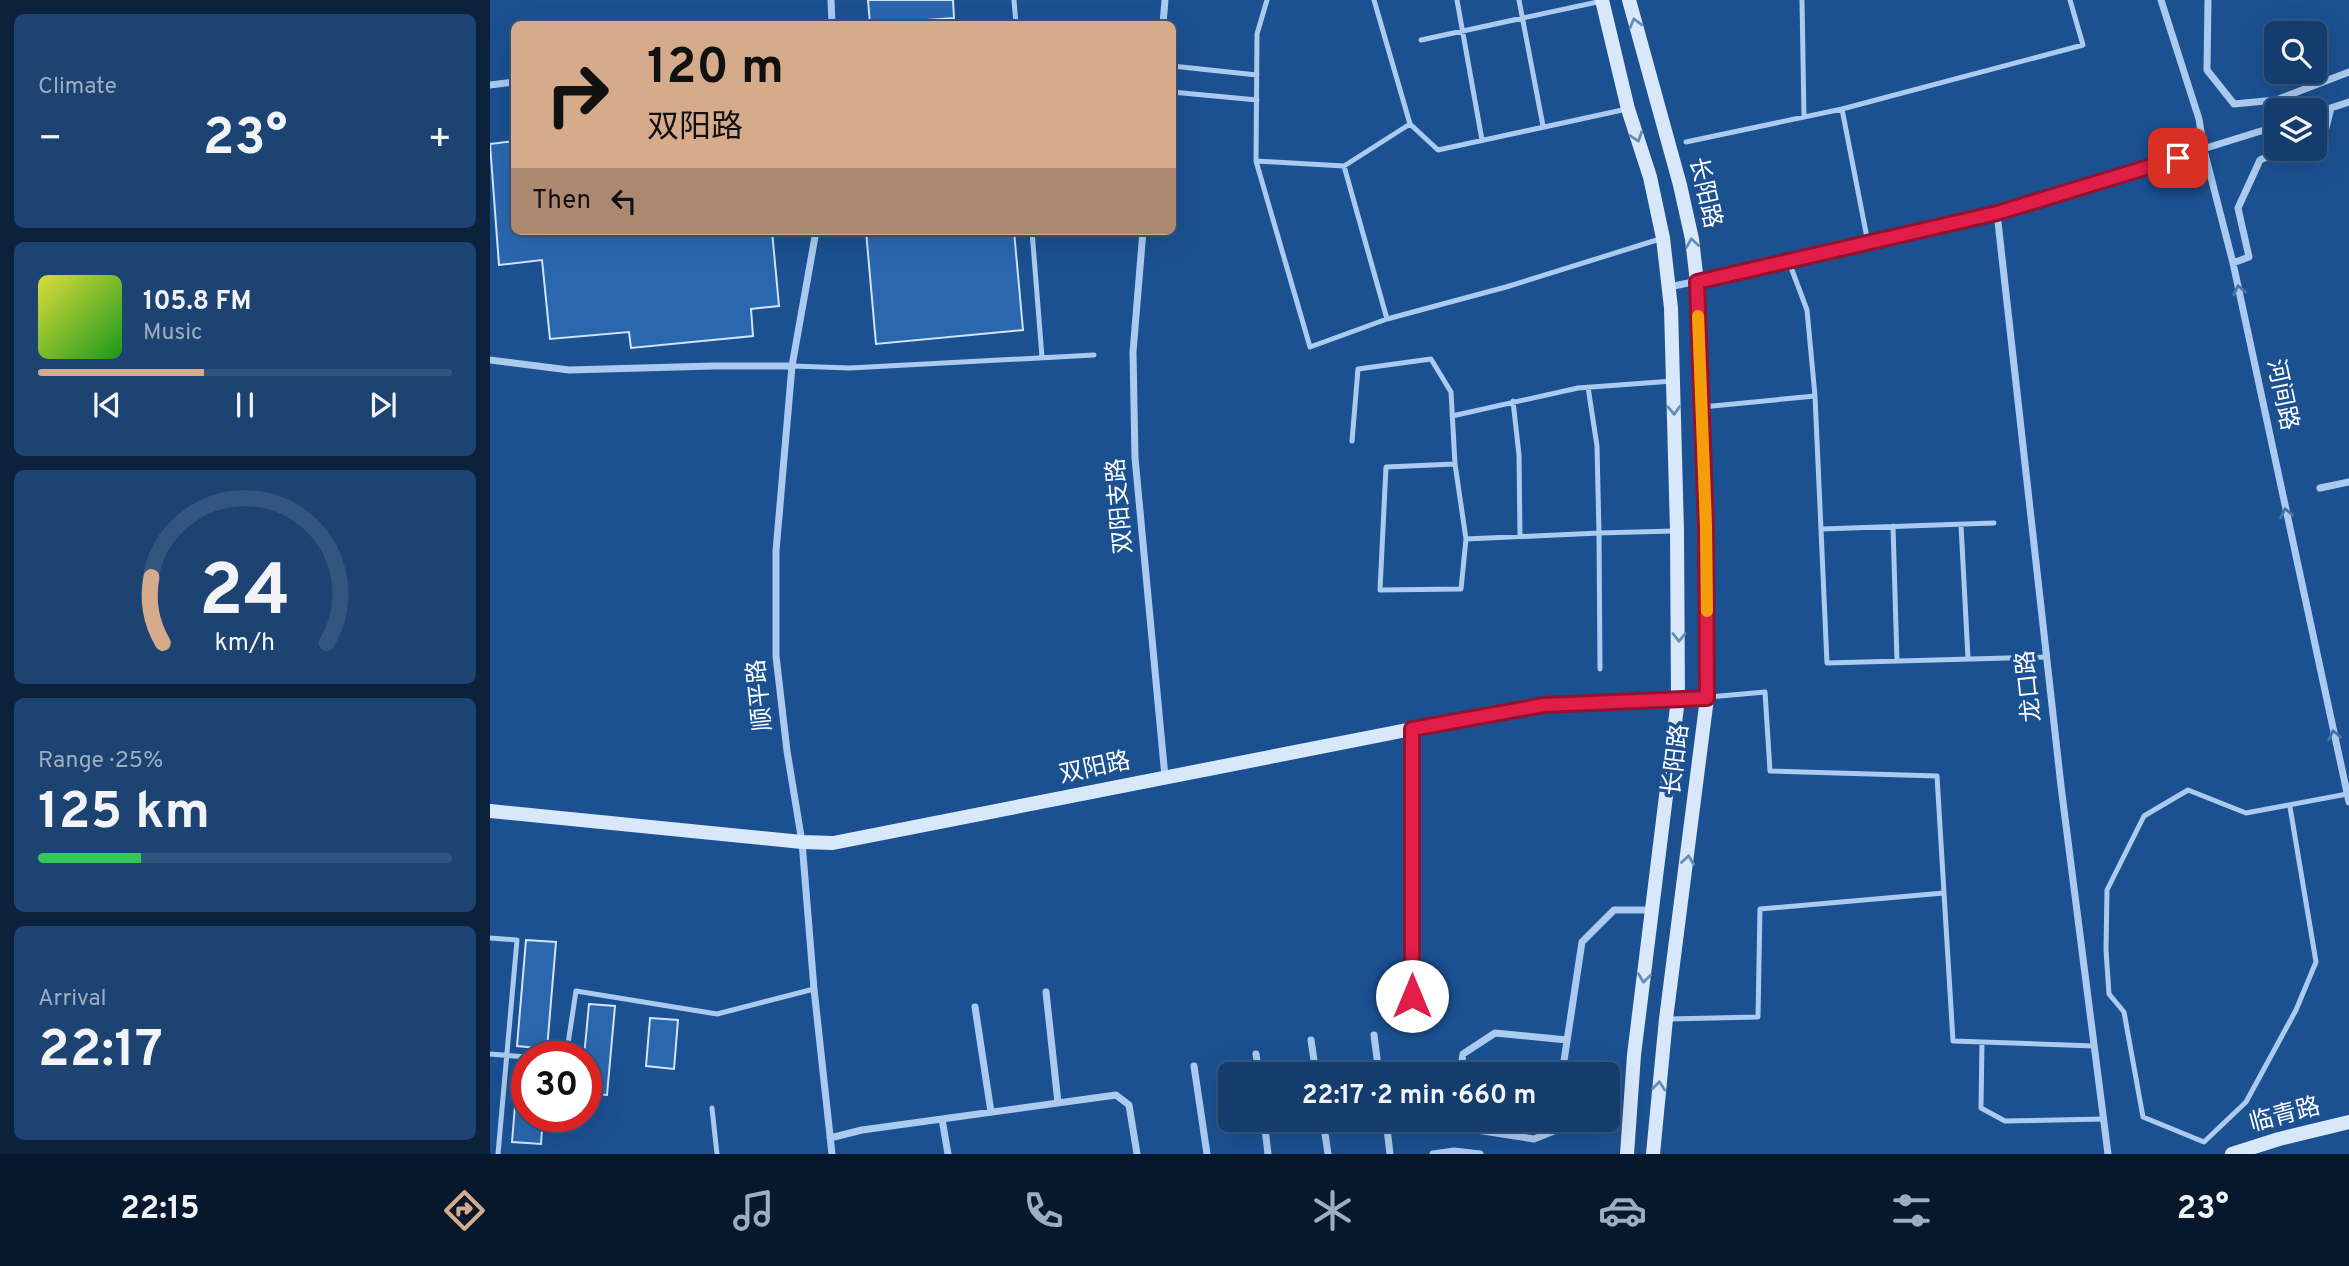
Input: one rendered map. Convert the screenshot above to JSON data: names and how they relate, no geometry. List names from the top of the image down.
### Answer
{
  "streets": {
    "main road": ["长阳路", "双阳路", "临青路"],
    "street": [
      "河间路",
      "双阳支路",
      "龙口路",
      "顺平路"
    ]
  },
  "crossings": [
    ["长阳路", "双阳路"],
    ["双阳支路", "双阳路"],
    ["顺平路", "双阳路"]
  ],
  "one_way": ["河间路"],
  "page": {
    "tile": [
      "Climate",
      ["Range · 25%", "125 km"],
      ["Arrival", "22:17"]
    ],
    "turn": ["120 m", "双阳路"],
    "heat": ["−", "23°", "+"],
    "then": "Then",
    "song": ["105.8 FM", "Music"],
    "limit": "30",
    "trip": "22:17 · 2 min · 660 m",
    "tabs": ["22:15", "23°"],
    "gauge": ["24", "km/h"]
  }
}
